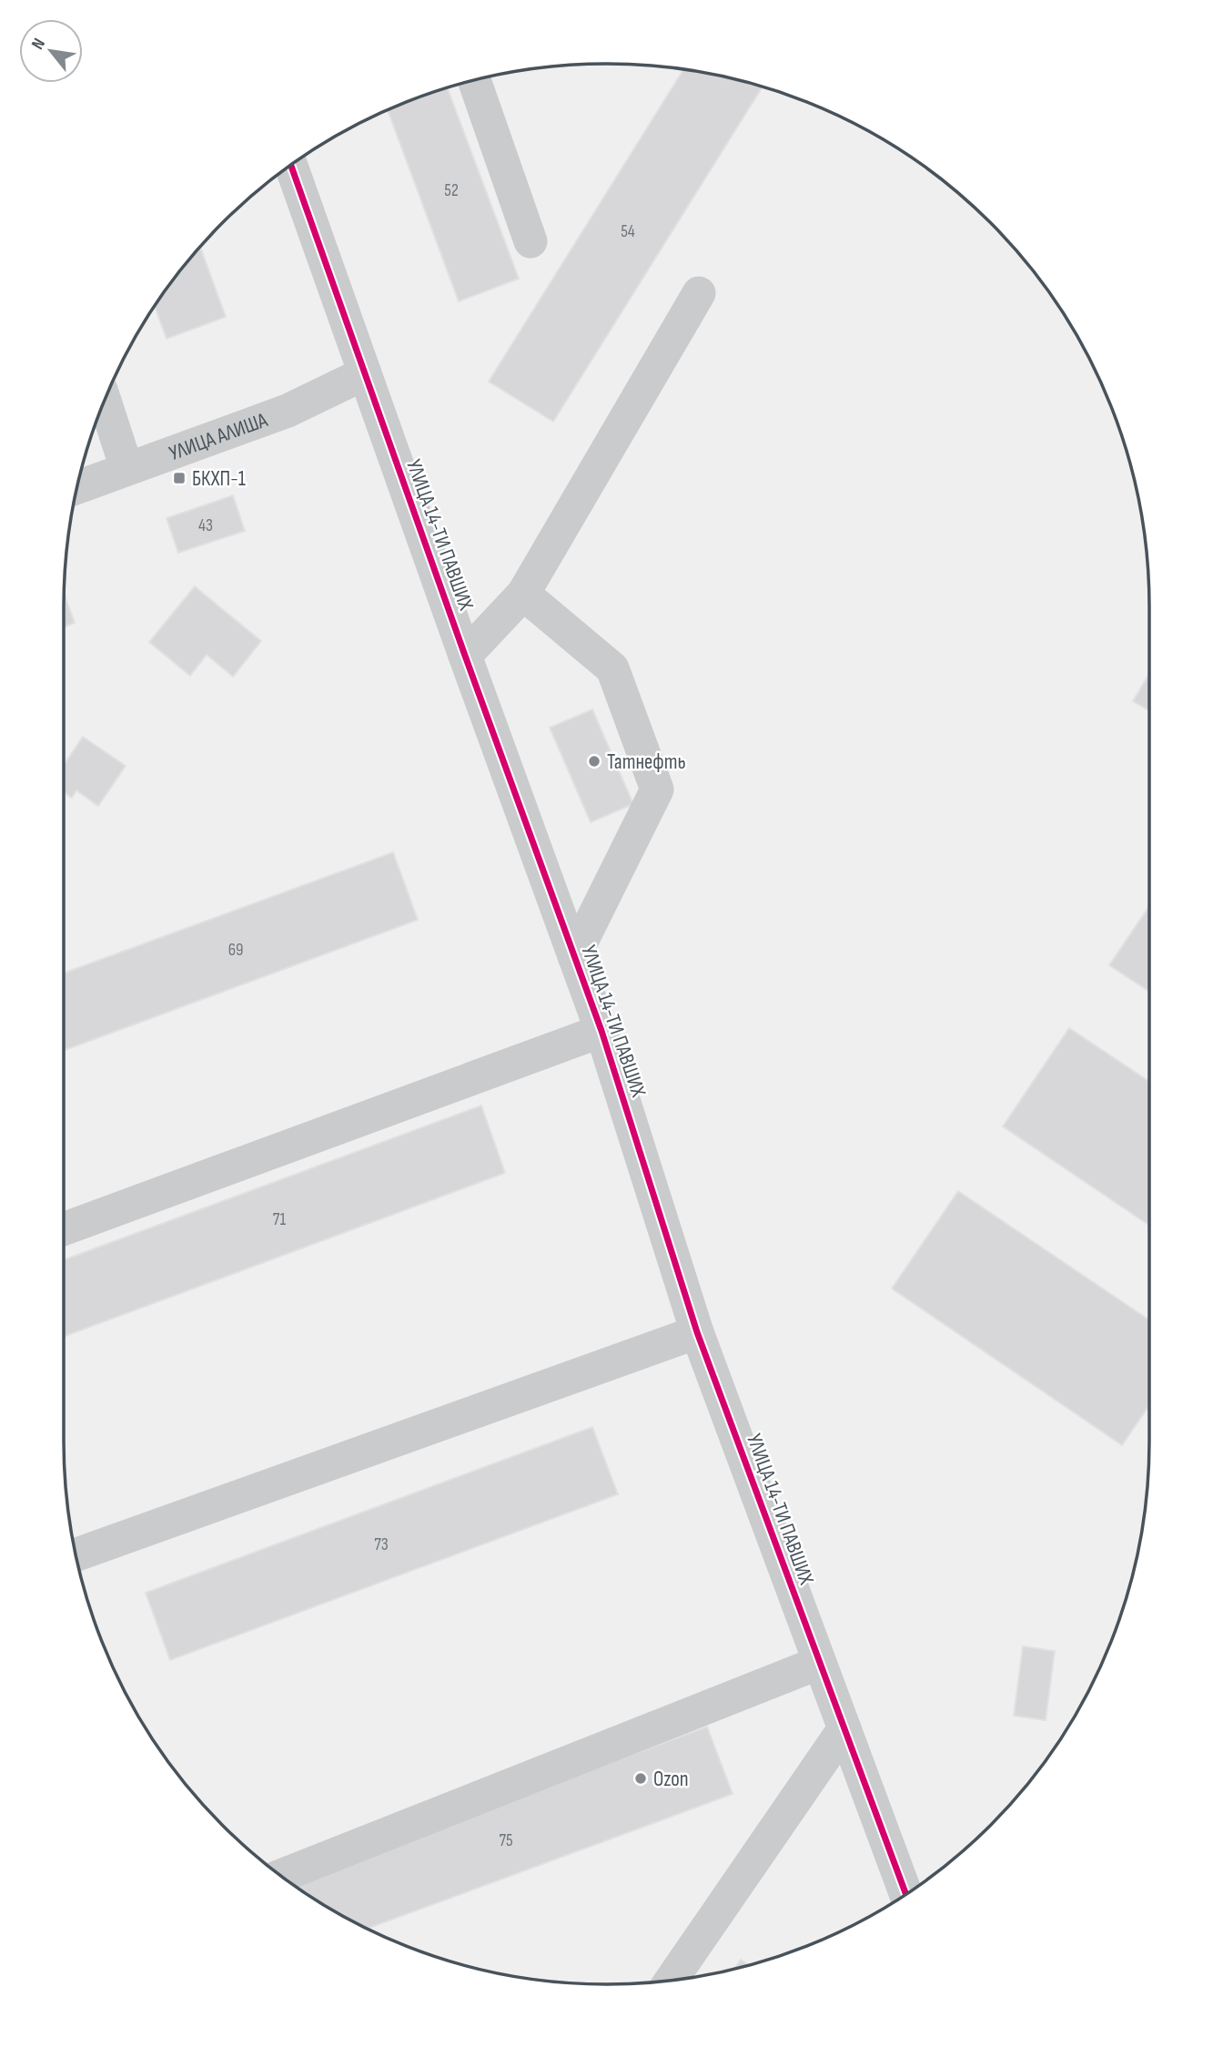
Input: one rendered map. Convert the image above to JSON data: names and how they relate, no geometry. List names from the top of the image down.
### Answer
{
  "streets": {
    "street": ["УЛИЦА АЛИША", "УЛИЦА 14-ТИ ПАВШИХ"]
  },
  "crossings": [
    ["УЛИЦА АЛИША", "УЛИЦА 14-ТИ ПАВШИХ"]
  ],
  "places": {
    "transit": ["БКХП-1"],
    "other": ["Татнефть", "Ozon"]
  },
  "house_numbers": [
    "52",
    "54",
    "43",
    "69",
    "71",
    "73",
    "75"
  ],
  "north": "top left"
}
